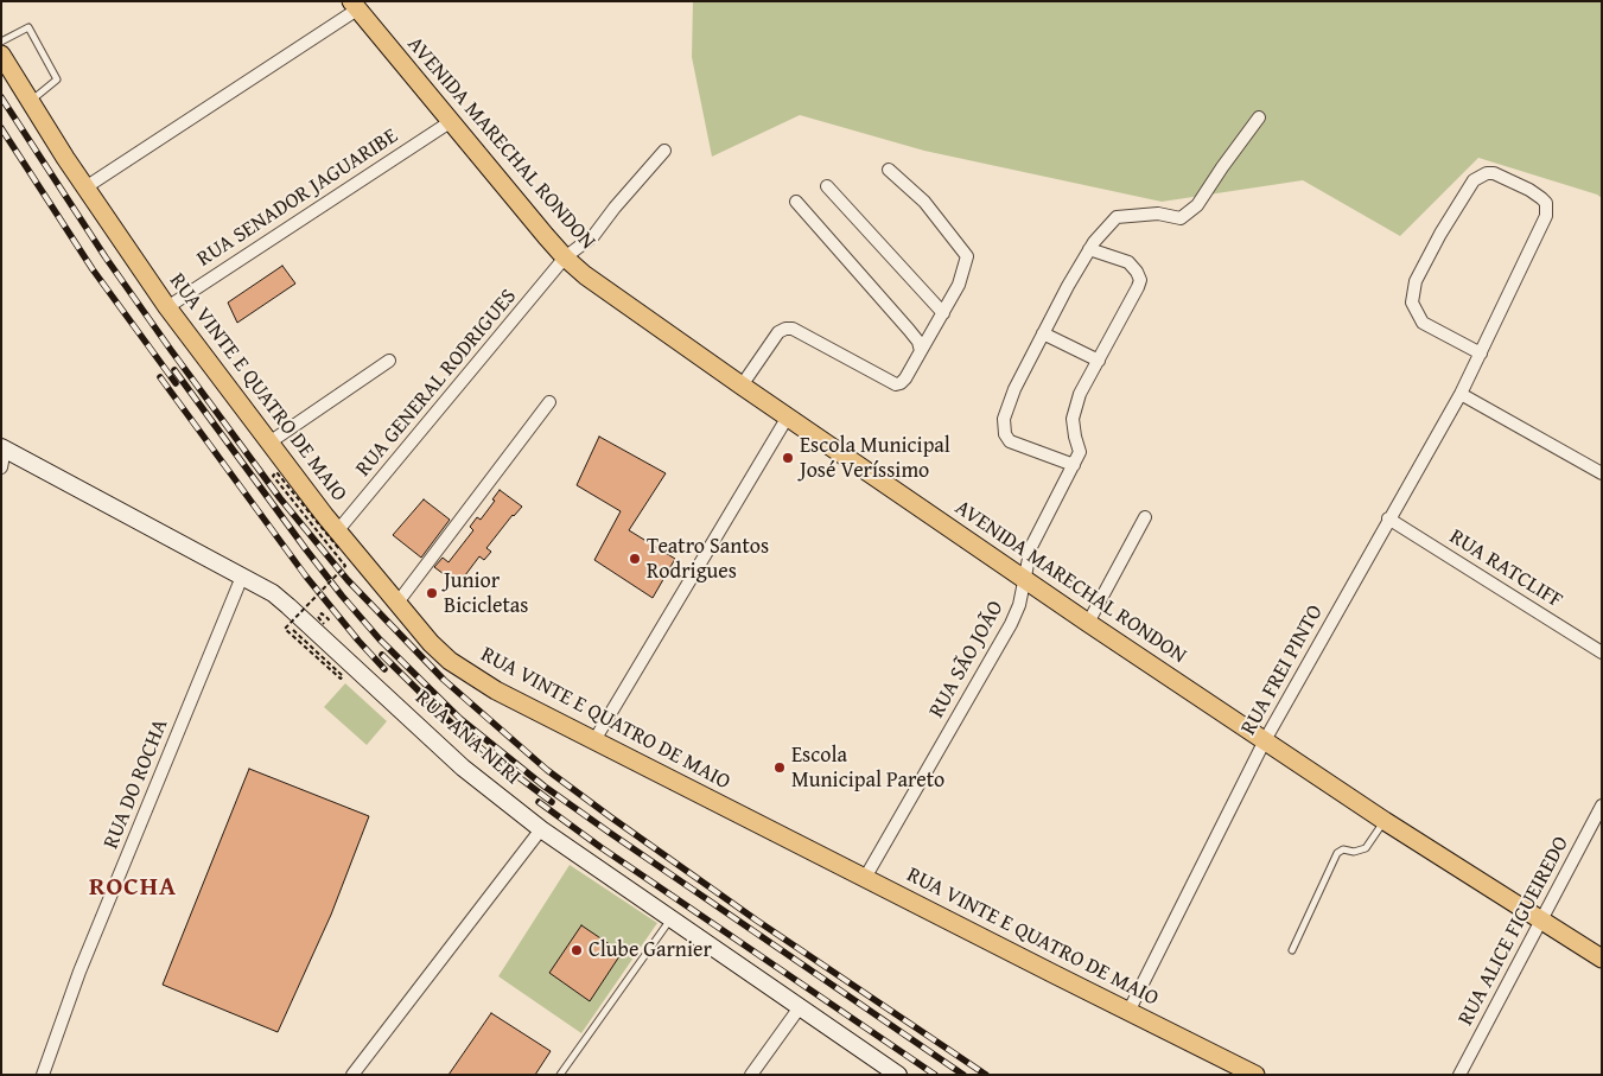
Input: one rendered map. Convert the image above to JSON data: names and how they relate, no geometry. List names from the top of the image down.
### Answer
{
  "streets": {
    "main road": ["AVENIDA MARECHAL RONDON", "RUA VINTE E QUATRO DE MAIO", "RUA ANA NERI"],
    "street": [
      "RUA SENADOR JAGUARIBE",
      "RUA GENERAL RODRIGUES",
      "RUA RATCLIFF",
      "RUA SÃO JOÃO",
      "RUA FREI PINTO",
      "RUA DO ROCHA",
      "RUA ALICE FIGUEIREDO"
    ]
  },
  "crossings": [
    ["AVENIDA MARECHAL RONDON", "RUA SENADOR JAGUARIBE"],
    ["AVENIDA MARECHAL RONDON", "RUA GENERAL RODRIGUES"],
    ["AVENIDA MARECHAL RONDON", "RUA SÃO JOÃO"],
    ["AVENIDA MARECHAL RONDON", "RUA FREI PINTO"],
    ["AVENIDA MARECHAL RONDON", "RUA ALICE FIGUEIREDO"],
    ["RUA SENADOR JAGUARIBE", "RUA VINTE E QUATRO DE MAIO"],
    ["RUA GENERAL RODRIGUES", "RUA VINTE E QUATRO DE MAIO"],
    ["RUA VINTE E QUATRO DE MAIO", "RUA SÃO JOÃO"],
    ["RUA VINTE E QUATRO DE MAIO", "RUA FREI PINTO"],
    ["RUA RATCLIFF", "RUA FREI PINTO"],
    ["RUA ANA NERI", "RUA DO ROCHA"]
  ],
  "districts": ["ROCHA"],
  "places": [
    "Escola Municipal José Veríssimo",
    "Teatro Santos Rodrigues",
    "Junior Bicicletas",
    "Escola Municipal Pareto",
    "Clube Garnier"
  ]
}
